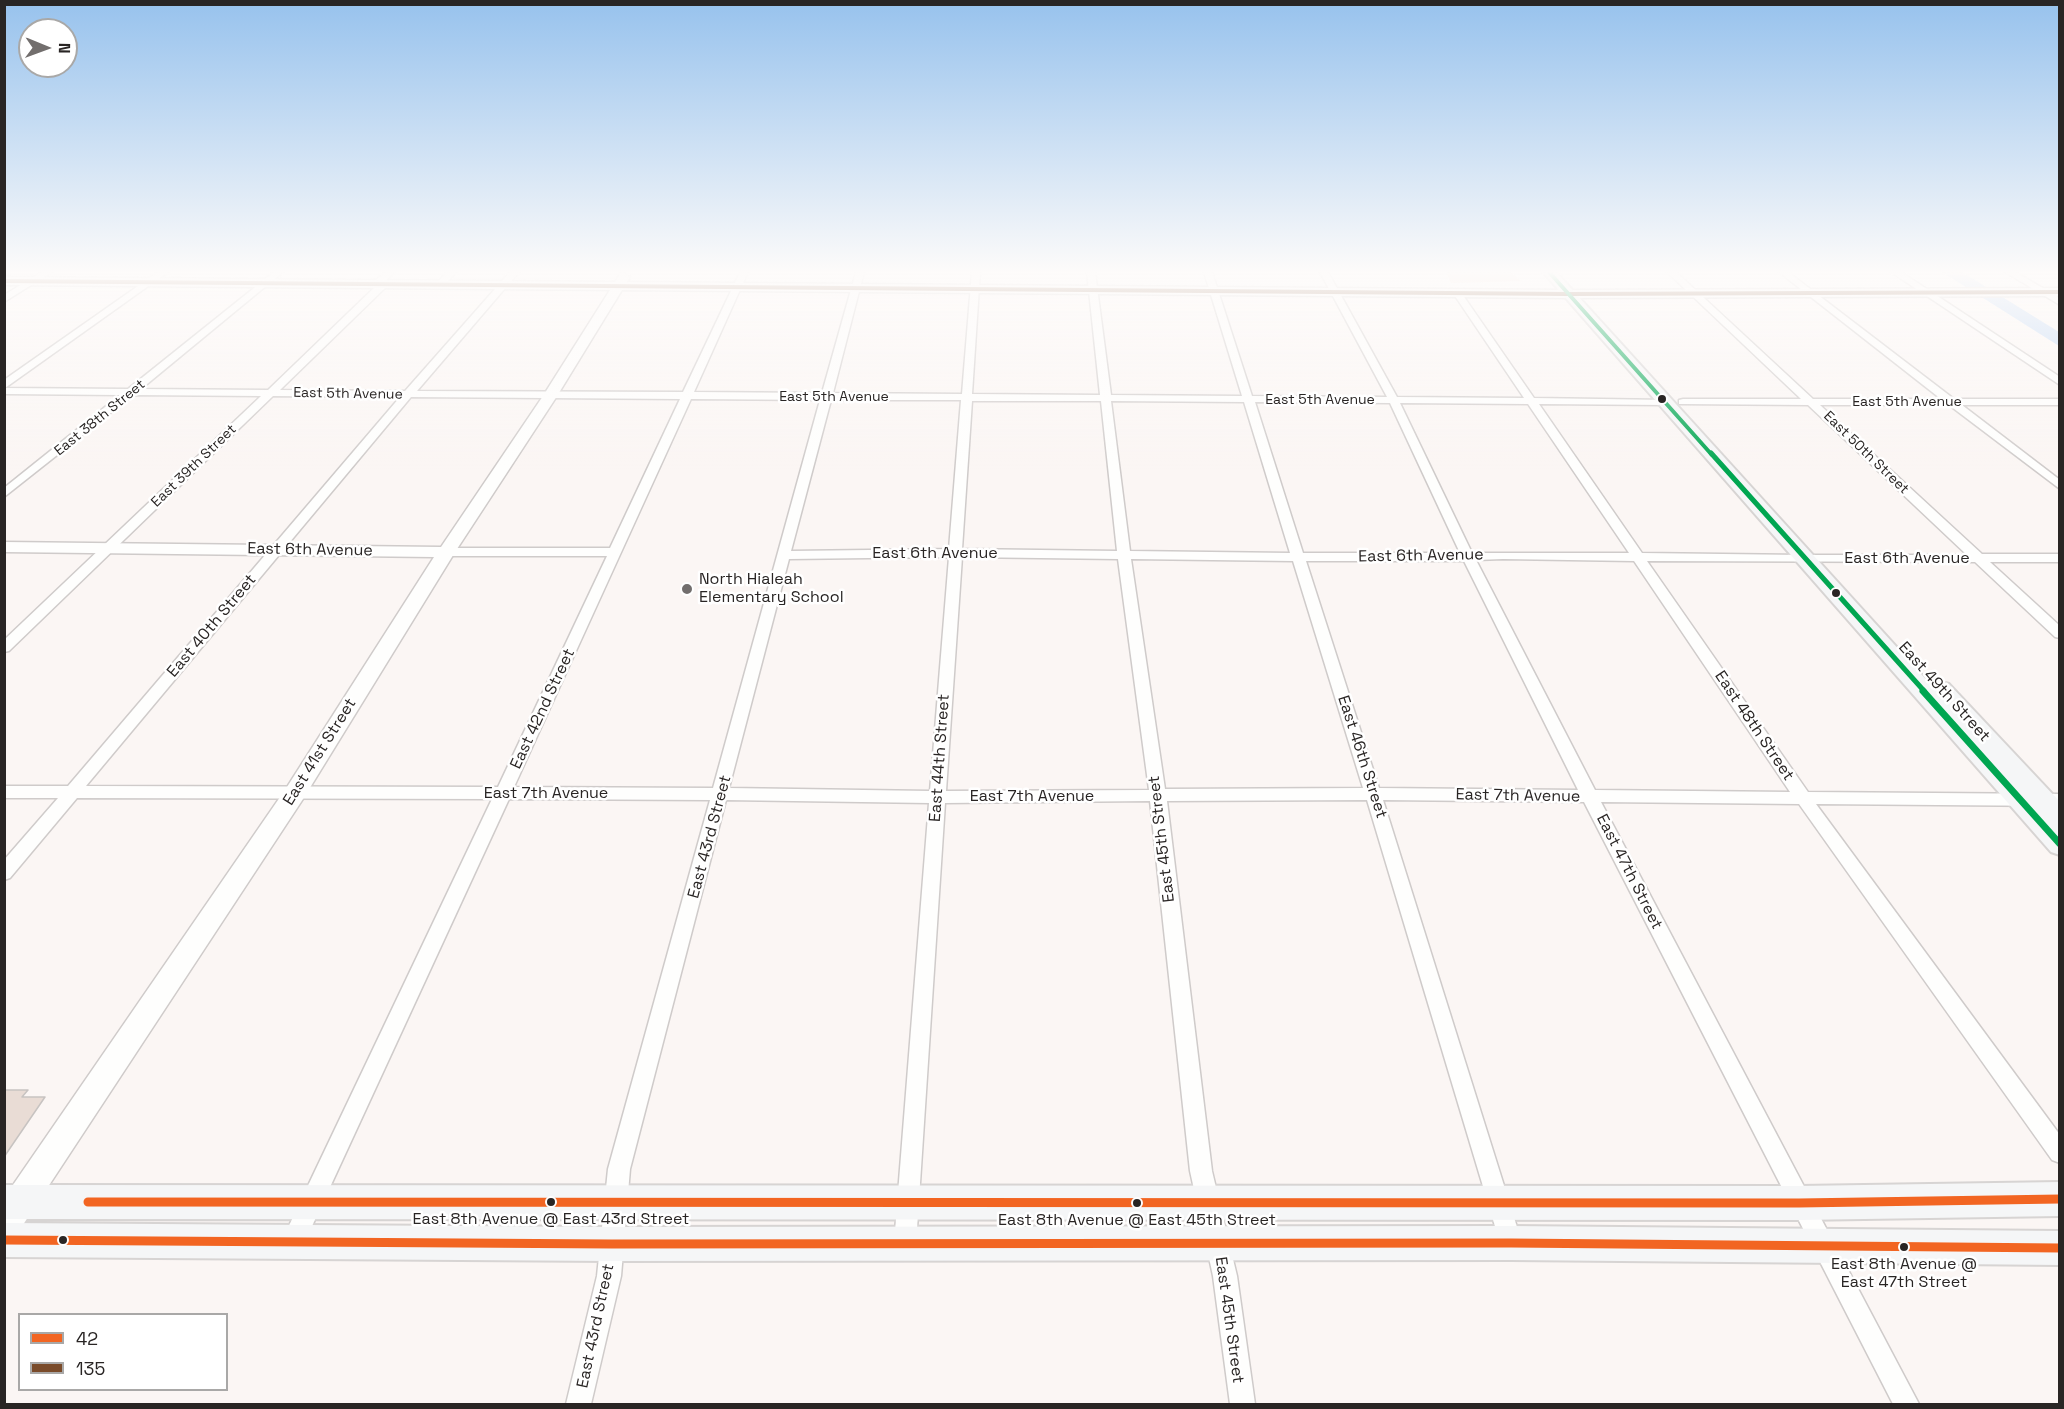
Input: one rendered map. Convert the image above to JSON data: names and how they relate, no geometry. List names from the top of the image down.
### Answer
{
  "streets": {
    "main road": ["East 6th Avenue", "East 49th Street", "East 41st Street"],
    "street": [
      "East 5th Avenue",
      "East 38th Street",
      "East 50th Street",
      "East 39th Street",
      "East 40th Street",
      "East 42nd Street",
      "East 48th Street",
      "East 46th Street",
      "East 44th Street",
      "East 7th Avenue",
      "East 43rd Street",
      "East 45th Street",
      "East 47th Street"
    ]
  },
  "crossings": [
    ["East 5th Avenue", "East 38th Street"],
    ["East 5th Avenue", "East 50th Street"],
    ["East 5th Avenue", "East 39th Street"],
    ["East 5th Avenue", "East 40th Street"],
    ["East 5th Avenue", "East 49th Street"],
    ["East 5th Avenue", "East 42nd Street"],
    ["East 5th Avenue", "East 48th Street"],
    ["East 5th Avenue", "East 41st Street"],
    ["East 5th Avenue", "East 46th Street"],
    ["East 5th Avenue", "East 44th Street"],
    ["East 5th Avenue", "East 43rd Street"],
    ["East 5th Avenue", "East 45th Street"],
    ["East 5th Avenue", "East 47th Street"],
    ["East 50th Street", "East 6th Avenue"],
    ["East 39th Street", "East 6th Avenue"],
    ["East 6th Avenue", "East 40th Street"],
    ["East 6th Avenue", "East 49th Street"],
    ["East 6th Avenue", "East 42nd Street"],
    ["East 6th Avenue", "East 48th Street"],
    ["East 6th Avenue", "East 41st Street"],
    ["East 6th Avenue", "East 46th Street"],
    ["East 6th Avenue", "East 44th Street"],
    ["East 6th Avenue", "East 43rd Street"],
    ["East 6th Avenue", "East 45th Street"],
    ["East 6th Avenue", "East 47th Street"],
    ["East 40th Street", "East 7th Avenue"],
    ["East 49th Street", "East 7th Avenue"],
    ["East 42nd Street", "East 7th Avenue"],
    ["East 48th Street", "East 7th Avenue"],
    ["East 41st Street", "East 7th Avenue"],
    ["East 46th Street", "East 7th Avenue"],
    ["East 44th Street", "East 7th Avenue"],
    ["East 7th Avenue", "East 43rd Street"],
    ["East 7th Avenue", "East 45th Street"],
    ["East 7th Avenue", "East 47th Street"]
  ],
  "places": [
    "North Hialeah Elementary School",
    "East 8th Avenue @ East 43rd Street",
    "East 8th Avenue @ East 45th Street",
    "East 8th Avenue @ East 47th Street"
  ],
  "lines": ["transit line 42"],
  "legend": ["42", "135"],
  "north": "right"
}
